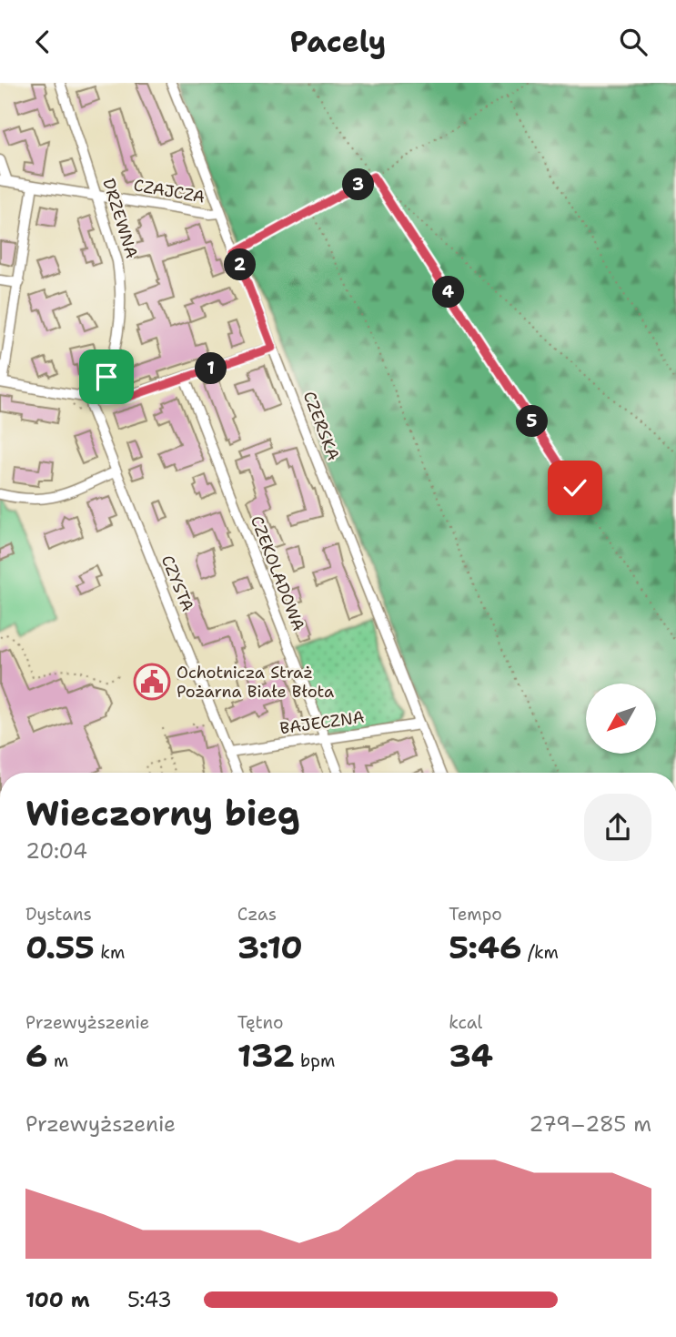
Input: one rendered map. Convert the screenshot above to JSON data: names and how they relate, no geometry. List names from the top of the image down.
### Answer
{
  "streets": {
    "street": [
      "CZAJCZA",
      "DRZEWNA",
      "CZERSKA",
      "CZEKOLADOWA",
      "CZYSTA",
      "BAJECZNA"
    ]
  },
  "crossings": [
    ["CZAJCZA", "DRZEWNA"],
    ["CZAJCZA", "CZERSKA"],
    ["DRZEWNA", "CZYSTA"],
    ["CZERSKA", "BAJECZNA"],
    ["CZEKOLADOWA", "BAJECZNA"],
    ["CZYSTA", "BAJECZNA"]
  ],
  "places": {
    "public building": ["Ochotnicza Straż Pożarna Białe Błota"]
  },
  "north": "bottom left",
  "page": {
    "header": "Pacely",
    "pins": [
      "3",
      "2",
      "4",
      "1",
      "5"
    ],
    "heading": ["Wieczorny bieg", "20:04"],
    "stats": [
      ["Dystans", "0.55 km"],
      ["Czas", "3:10"],
      ["Tempo", "5:46 /km"],
      ["Przewyższenie", "6 m"],
      ["Tętno", "132 bpm"],
      ["kcal", "34"]
    ],
    "chart": ["Przewyższenie", "279–285 m"],
    "list": [
      {
        "name": "100 m",
        "note": "5:43"
      }
    ]
  }
}
